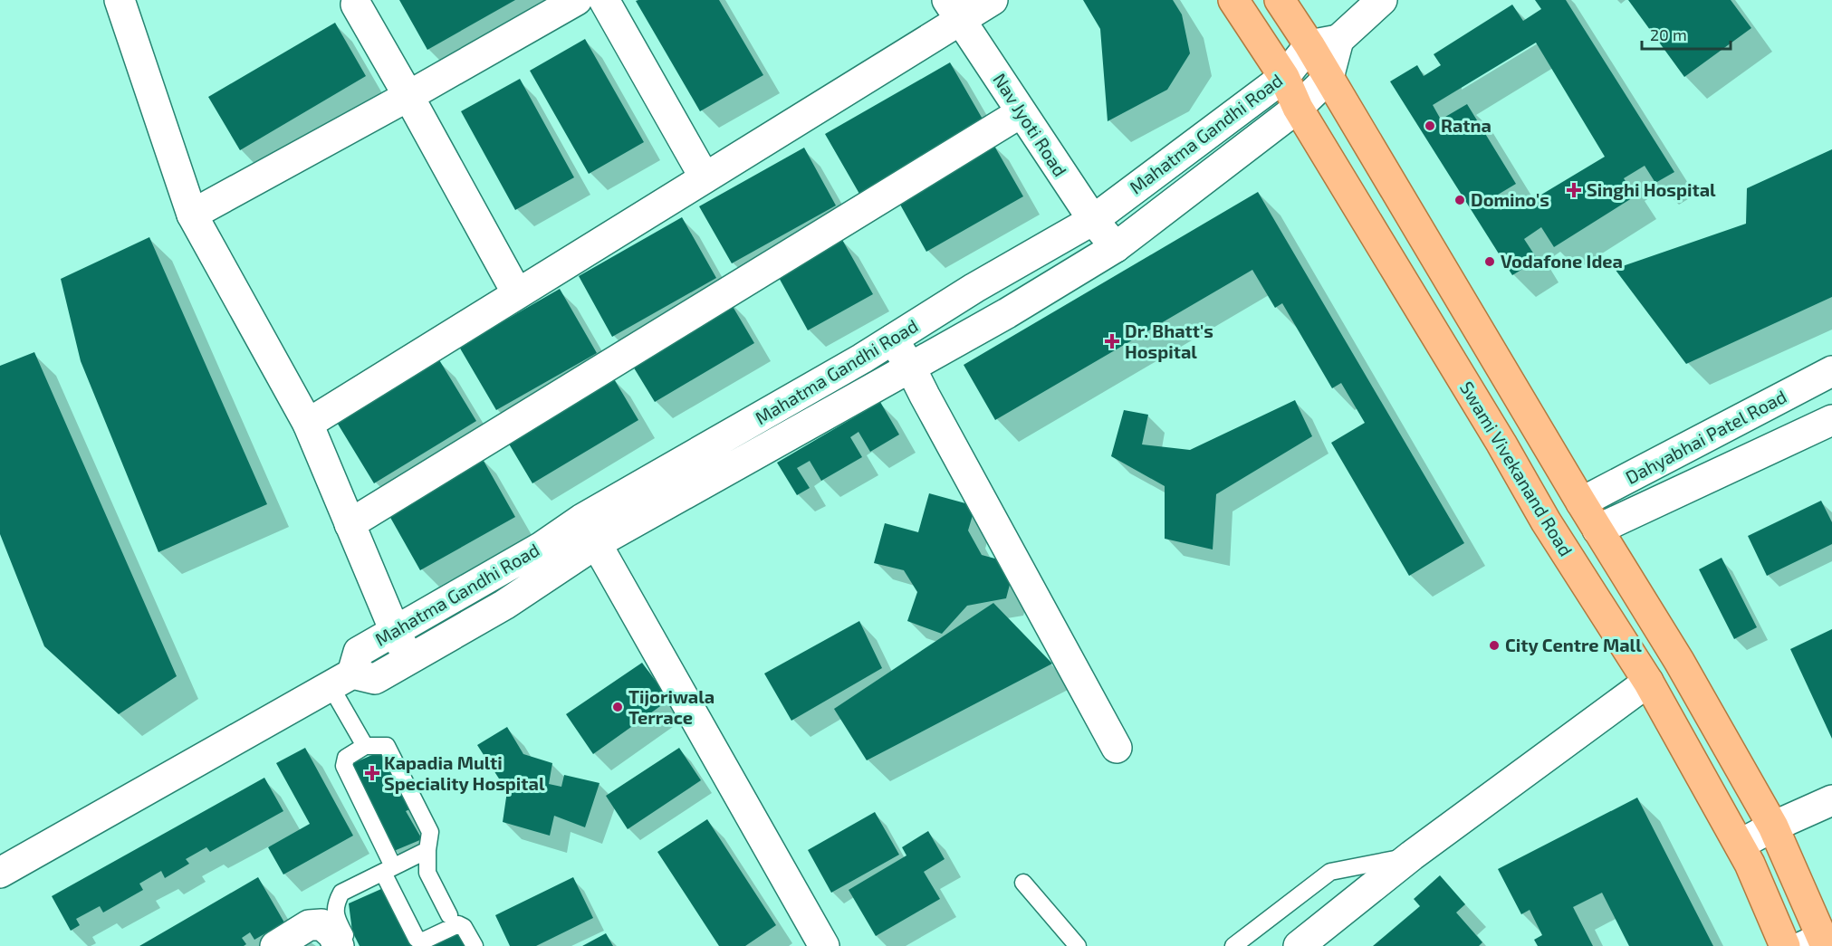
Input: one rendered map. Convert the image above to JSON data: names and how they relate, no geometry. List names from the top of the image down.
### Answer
{
  "streets": {
    "main road": ["Swami Vivekanand Road"],
    "street": ["Nav Jyoti Road", "Mahatma Gandhi Road", "Dahyabhai Patel Road"]
  },
  "crossings": [
    ["Nav Jyoti Road", "Mahatma Gandhi Road"],
    ["Mahatma Gandhi Road", "Swami Vivekanand Road"]
  ],
  "places": {
    "other": [
      "Ratna",
      "Domino's",
      "Vodafone Idea",
      "City Centre Mall",
      "Tijoriwala Terrace"
    ],
    "health": ["Singhi Hospital", "Dr. Bhatt's Hospital", "Kapadia Multi Speciality Hospital"]
  },
  "scale_bar": "20 m"
}
